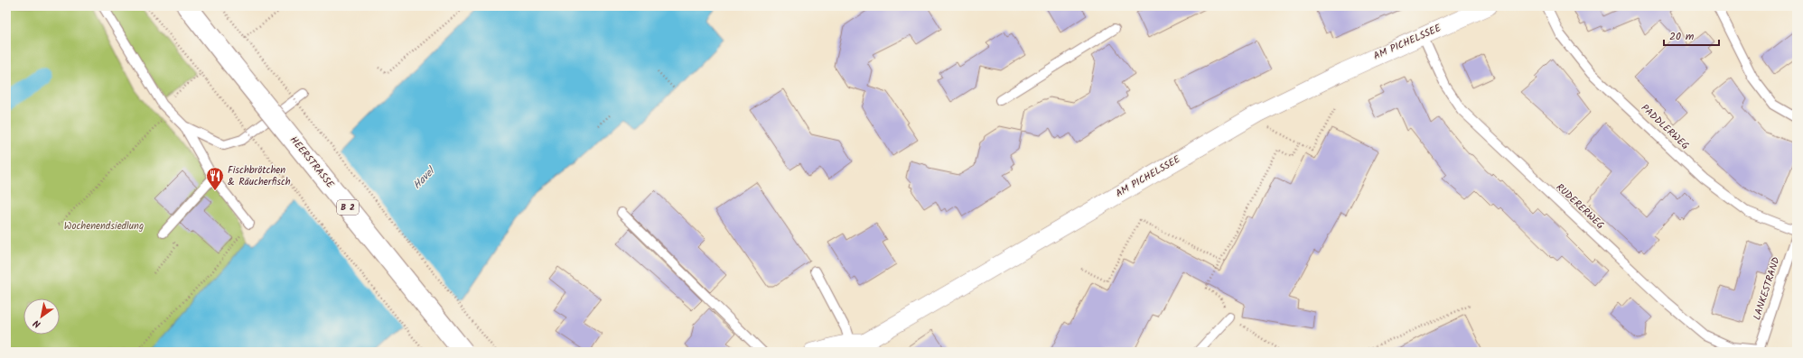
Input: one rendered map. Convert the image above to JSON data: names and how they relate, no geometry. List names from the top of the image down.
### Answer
{
  "streets": {
    "main road": ["HEERSTRASSE", "B 2"],
    "street": ["AM PICHELSSEE"],
    "lane": ["PADDLERWEG", "RUDERERWEG", "LANKESTRAND"]
  },
  "crossings": [
    ["AM PICHELSSEE", "RUDERERWEG"],
    ["RUDERERWEG", "LANKESTRAND"]
  ],
  "water": ["Havel"],
  "parks": ["Wochenendsiedlung"],
  "places": {
    "restaurant": ["Fischbrötchen & Räucherfisch"]
  },
  "scale_bar": "20 m",
  "north": "bottom left"
}
